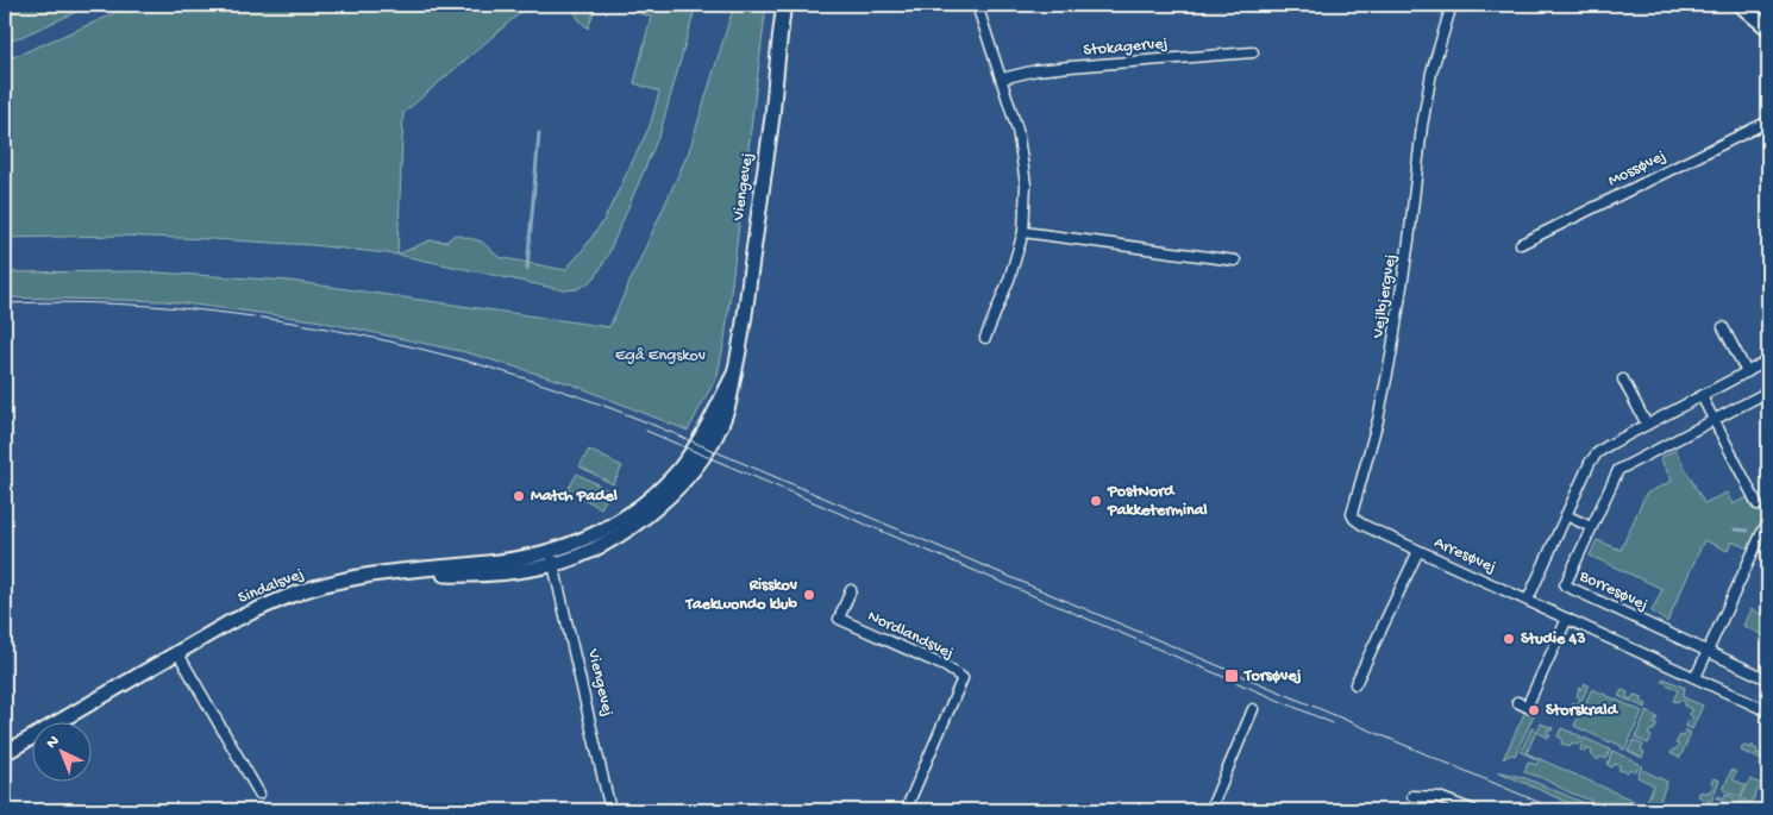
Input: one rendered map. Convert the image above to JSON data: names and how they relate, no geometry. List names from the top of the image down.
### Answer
{
  "streets": {
    "street": [
      "Stokagervej",
      "Mossøvej",
      "Viengevej",
      "Vejlbjergvej",
      "Arresøvej",
      "Sindalsvej",
      "Borresøvej",
      "Nordlandsvej"
    ]
  },
  "crossings": [
    ["Viengevej", "Sindalsvej"],
    ["Vejlbjergvej", "Arresøvej"]
  ],
  "parks": ["Egå Engskov"],
  "places": {
    "other": [
      "Match Padel",
      "PostNord Pakketerminal",
      "Risskov Taekwondo klub",
      "Studie 43",
      "Storskrald"
    ],
    "transit": ["Torsøvej"]
  },
  "north": "top left"
}
